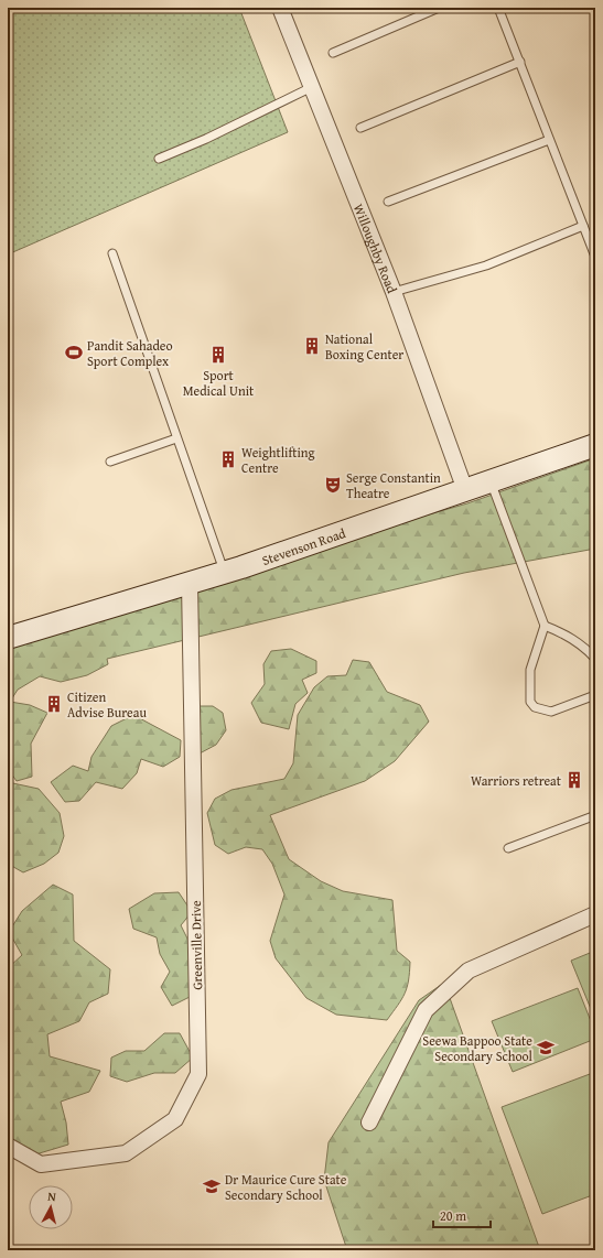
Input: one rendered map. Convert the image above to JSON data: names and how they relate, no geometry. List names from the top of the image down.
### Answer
{
  "streets": {
    "street": ["Willoughby Road", "Stevenson Road", "Greenville Drive"]
  },
  "crossings": [
    ["Willoughby Road", "Stevenson Road"],
    ["Stevenson Road", "Greenville Drive"]
  ],
  "places": {
    "building": [
      "National Boxing Center",
      "Sport Medical Unit",
      "Weightlifting Centre",
      "Citizen Advise Bureau",
      "Warriors retreat"
    ],
    "sports": ["Pandit Sahadeo Sport Complex"],
    "theatre": ["Serge Constantin Theatre"],
    "school or university": ["Seewa Bappoo State Secondary School", "Dr Maurice Cure State Secondary School"]
  },
  "scale_bar": "20 m",
  "north": "top"
}
